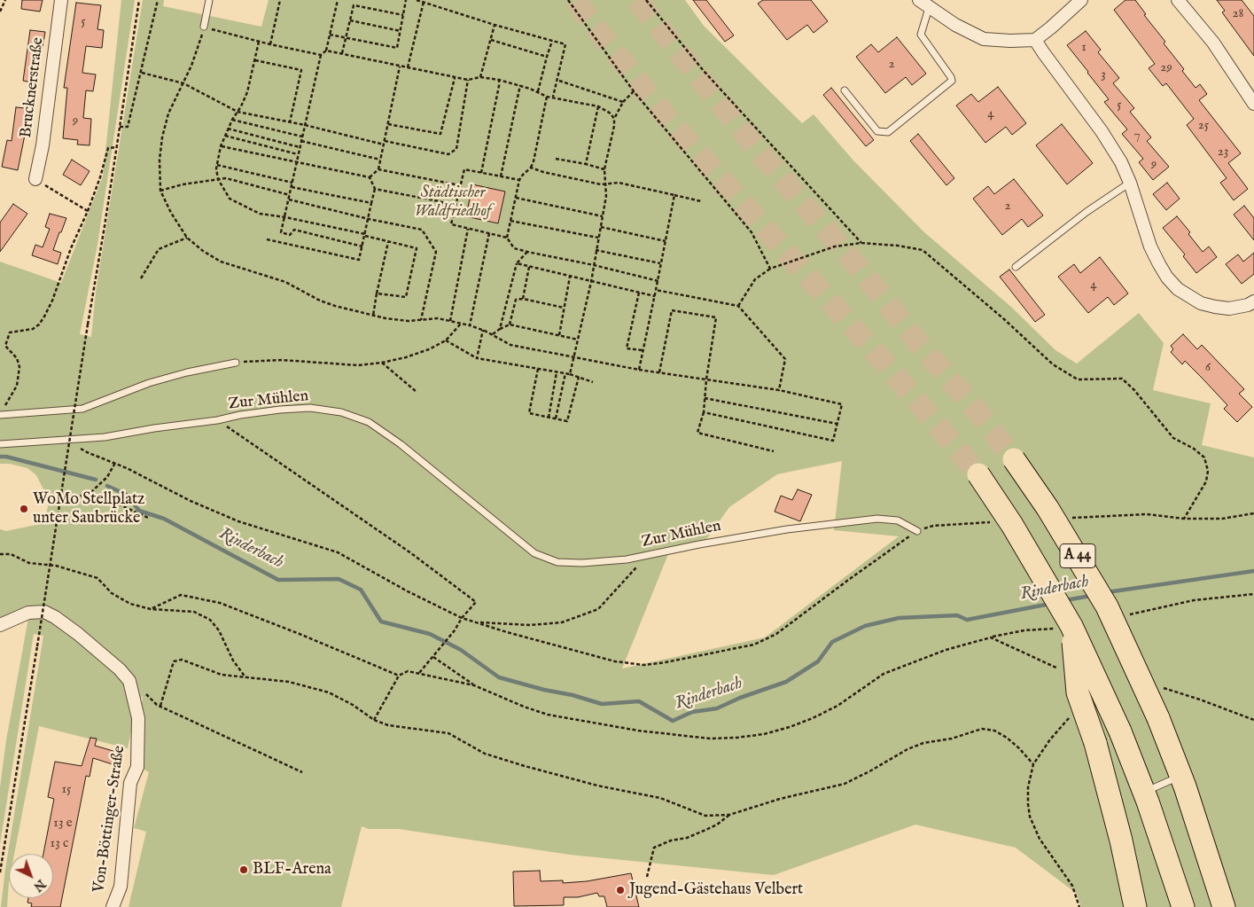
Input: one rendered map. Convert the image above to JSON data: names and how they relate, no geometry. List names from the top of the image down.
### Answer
{
  "streets": {
    "highway": ["A 44"],
    "street": ["Brucknerstraße", "Von-Böttinger-Straße"],
    "lane": ["Zur Mühlen"]
  },
  "water": ["Rinderbach"],
  "parks": ["Städtischer Waldfriedhof"],
  "places": ["WoMo Stellplatz unter Saubrücke", "BLF-Arena", "Jugend-Gästehaus Velbert"],
  "house_numbers": [
    "28",
    "5",
    "1",
    "2",
    "29",
    "3",
    "5",
    "4",
    "9",
    "25",
    "7",
    "23",
    "9",
    "2",
    "4",
    "6",
    "15",
    "13 e",
    "13 c"
  ],
  "north": "bottom right"
}
